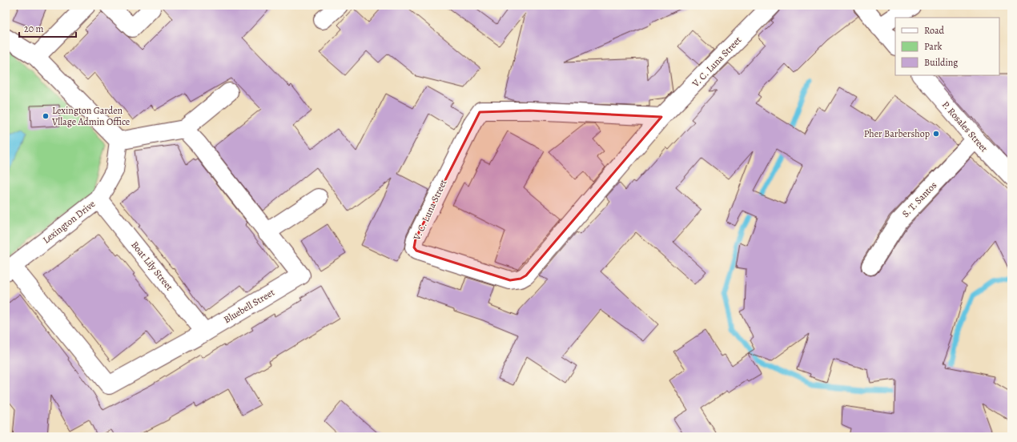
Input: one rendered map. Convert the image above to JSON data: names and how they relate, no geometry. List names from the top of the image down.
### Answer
{
  "streets": {
    "street": [
      "V. C. Luna Street",
      "P. Rosales Street",
      "S. T. Santos",
      "Lexington Drive",
      "Boat Lily Street",
      "Bluebell Street"
    ]
  },
  "crossings": [
    ["P. Rosales Street", "S. T. Santos"],
    ["Lexington Drive", "Boat Lily Street"],
    ["Lexington Drive", "Bluebell Street"],
    ["Boat Lily Street", "Bluebell Street"]
  ],
  "places": ["Lexington Garden Vllage Admin Office", "Pher Barbershop"],
  "legend": ["Road", "Park", "Building"],
  "scale_bar": "20 m"
}
